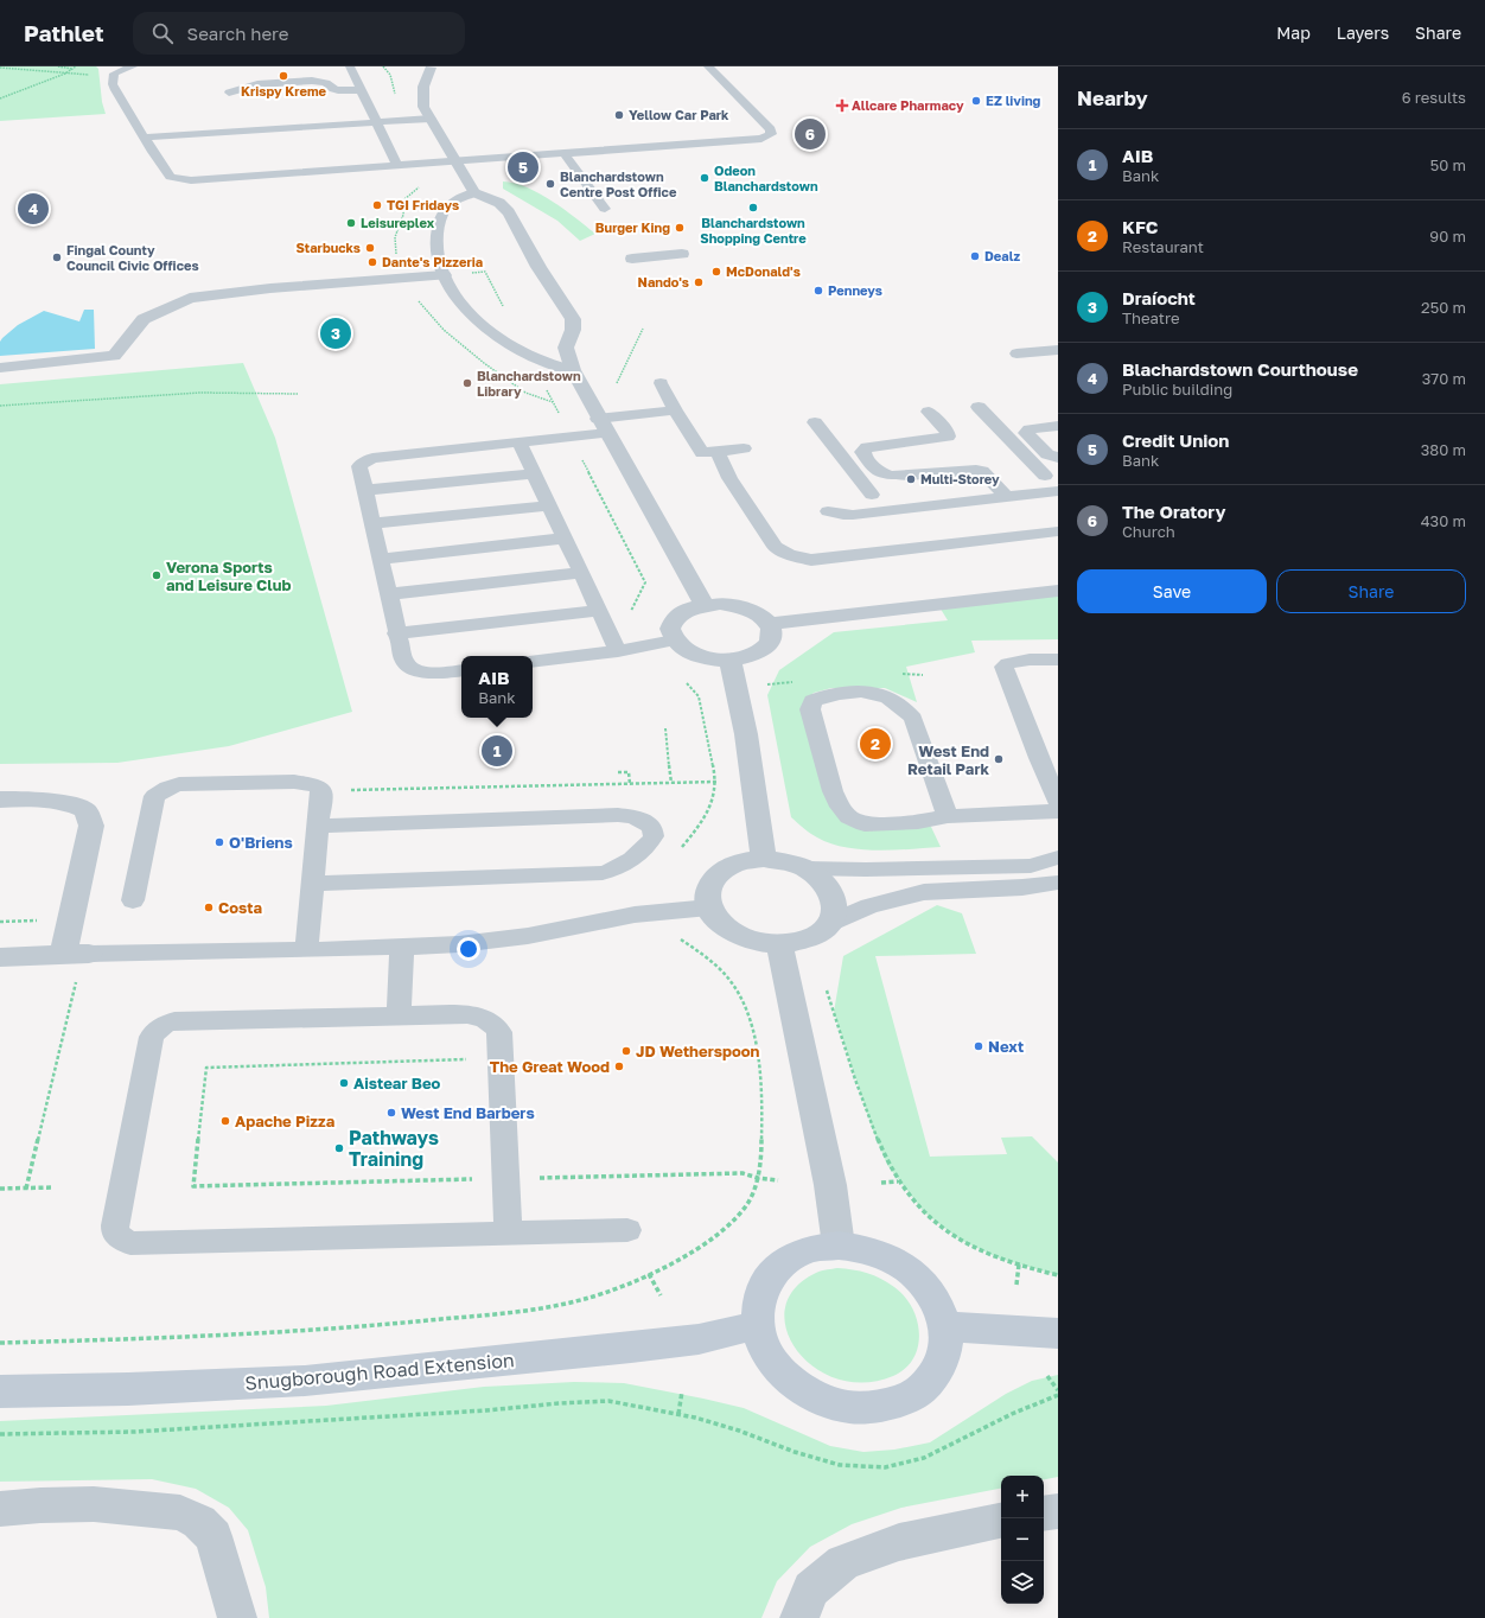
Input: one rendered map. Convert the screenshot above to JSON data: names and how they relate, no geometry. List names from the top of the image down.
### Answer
{
  "streets": {
    "main road": ["Snugborough Road Extension"]
  },
  "places": {
    "other": [
      "Krispy Kreme",
      "EZ living",
      "Yellow Car Park",
      "Odeon Blanchardstown",
      "Blanchardstown Centre Post Office",
      "TGI Fridays",
      "Blanchardstown Shopping Centre",
      "Leisureplex",
      "Burger King",
      "Starbucks",
      "Dealz",
      "Fingal County Council Civic Offices",
      "Dante's Pizzeria",
      "McDonald's",
      "Nando's",
      "Penneys",
      "Blanchardstown Library",
      "Multi-Storey",
      "Verona Sports and Leisure Club",
      "West End Retail Park",
      "O'Briens",
      "Costa",
      "Next",
      "JD Wetherspoon",
      "The Great Wood",
      "Aistear Beo",
      "West End Barbers",
      "Apache Pizza",
      "Pathways Training"
    ],
    "health": ["Allcare Pharmacy"]
  },
  "page": {
    "header": "Pathlet",
    "search": "Search here",
    "nav": ["Map", "Layers", "Share"],
    "heading": ["Nearby", "6 results"],
    "pins": [
      "6",
      "5",
      "4",
      "3",
      "2",
      "1"
    ],
    "list": [
      {
        "mark": "1",
        "name": "AIB",
        "note": "Bank",
        "value": "50 m"
      },
      {
        "mark": "2",
        "name": "KFC",
        "note": "Restaurant",
        "value": "90 m"
      },
      {
        "mark": "3",
        "name": "Draíocht",
        "note": "Theatre",
        "value": "250 m"
      },
      {
        "mark": "4",
        "name": "Blachardstown Courthouse",
        "note": "Public building",
        "value": "370 m"
      },
      {
        "mark": "5",
        "name": "Credit Union",
        "note": "Bank",
        "value": "380 m"
      },
      {
        "mark": "6",
        "name": "The Oratory",
        "note": "Church",
        "value": "430 m"
      }
    ],
    "buttons": ["Save", "Share"],
    "popup": ["AIB", "Bank"],
    "map_buttons": ["+", "−"]
  }
}
